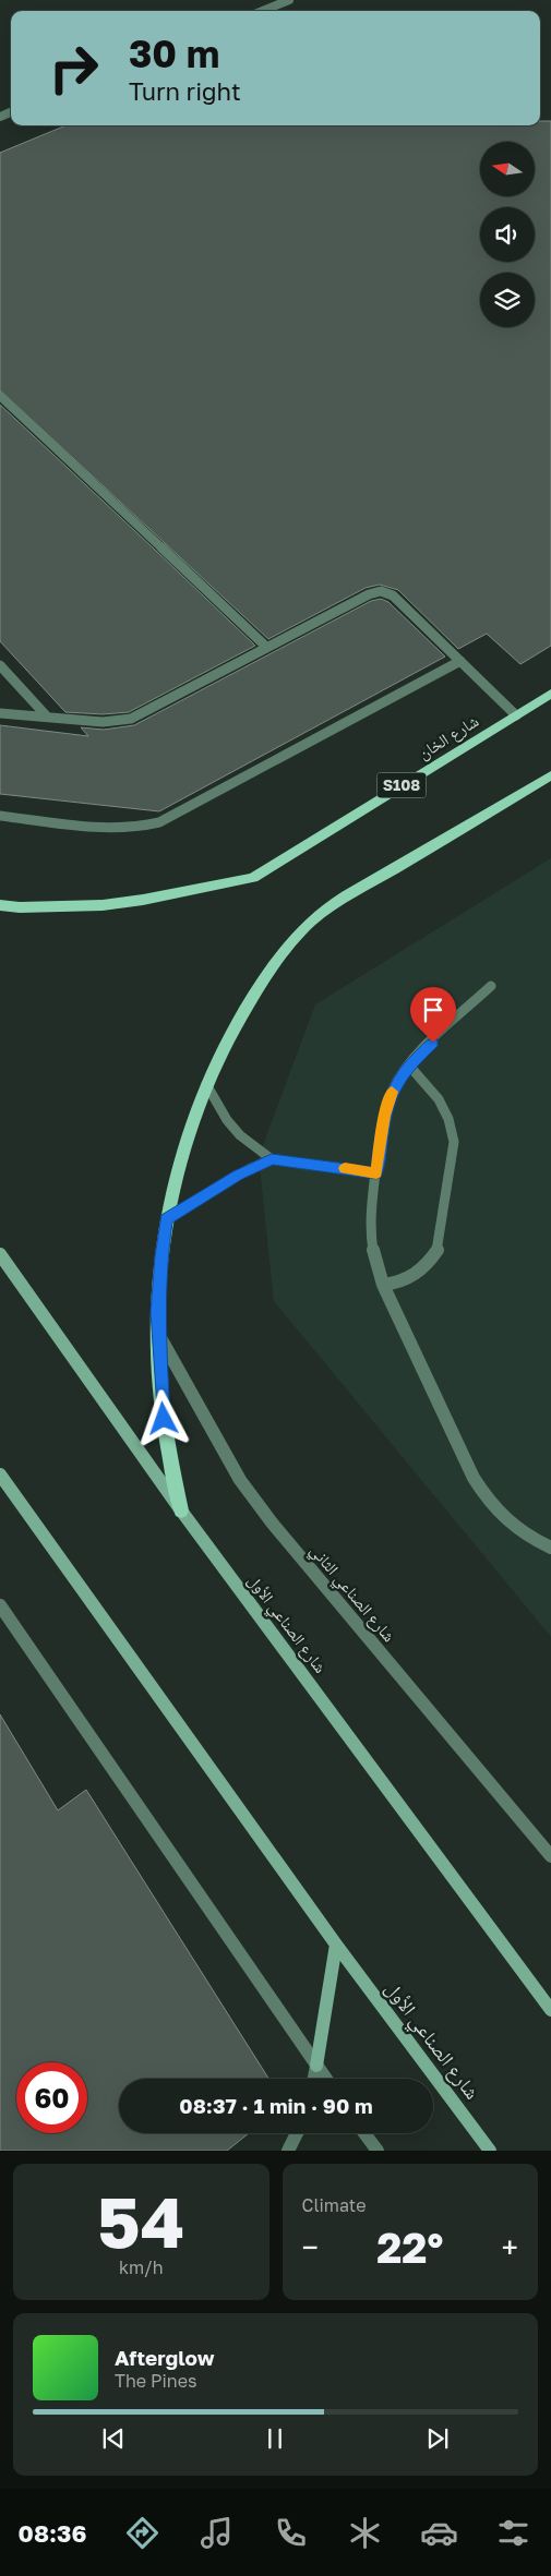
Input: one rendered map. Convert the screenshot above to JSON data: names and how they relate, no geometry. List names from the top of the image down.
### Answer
{
  "streets": {
    "main road": ["شارع الخان", "S108", "شارع الصناعي الأول"],
    "street": ["شارع الصناعي الثاني"]
  },
  "north": "left",
  "page": {
    "turn": ["30 m", "Turn right"],
    "limit": "60",
    "trip": "08:37 · 1 min · 90 m",
    "tile": [
      ["54", "km/h"],
      "Climate"
    ],
    "heat": ["−", "22°", "+"],
    "song": ["Afterglow", "The Pines"],
    "tabs": "08:36"
  }
}
